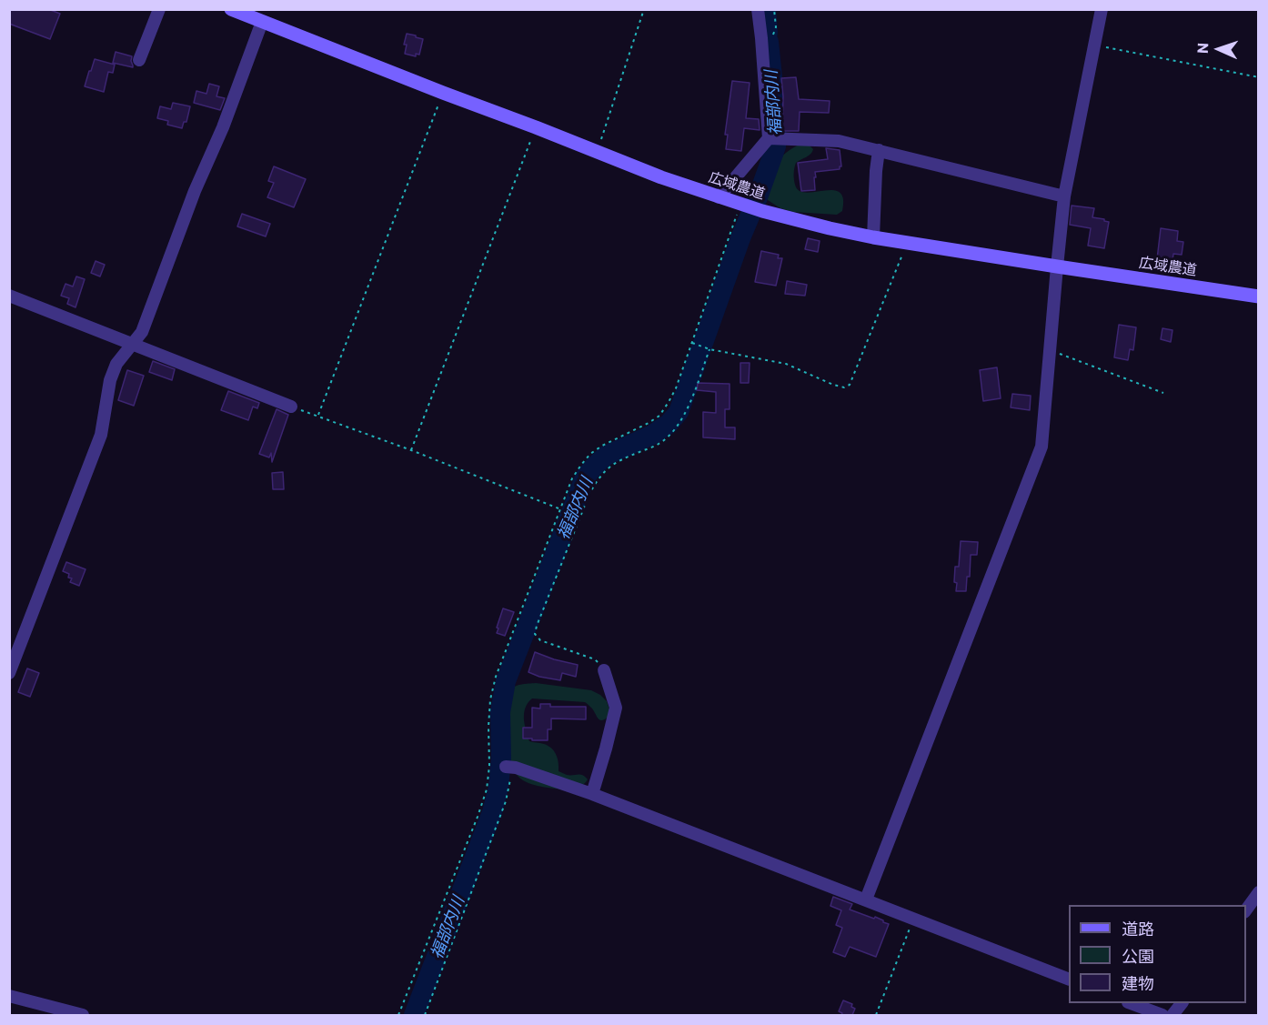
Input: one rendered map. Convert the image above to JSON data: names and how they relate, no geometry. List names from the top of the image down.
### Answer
{
  "streets": {
    "street": ["広域農道"]
  },
  "water": ["福部内川"],
  "legend": ["道路", "公園", "建物"],
  "north": "left"
}
